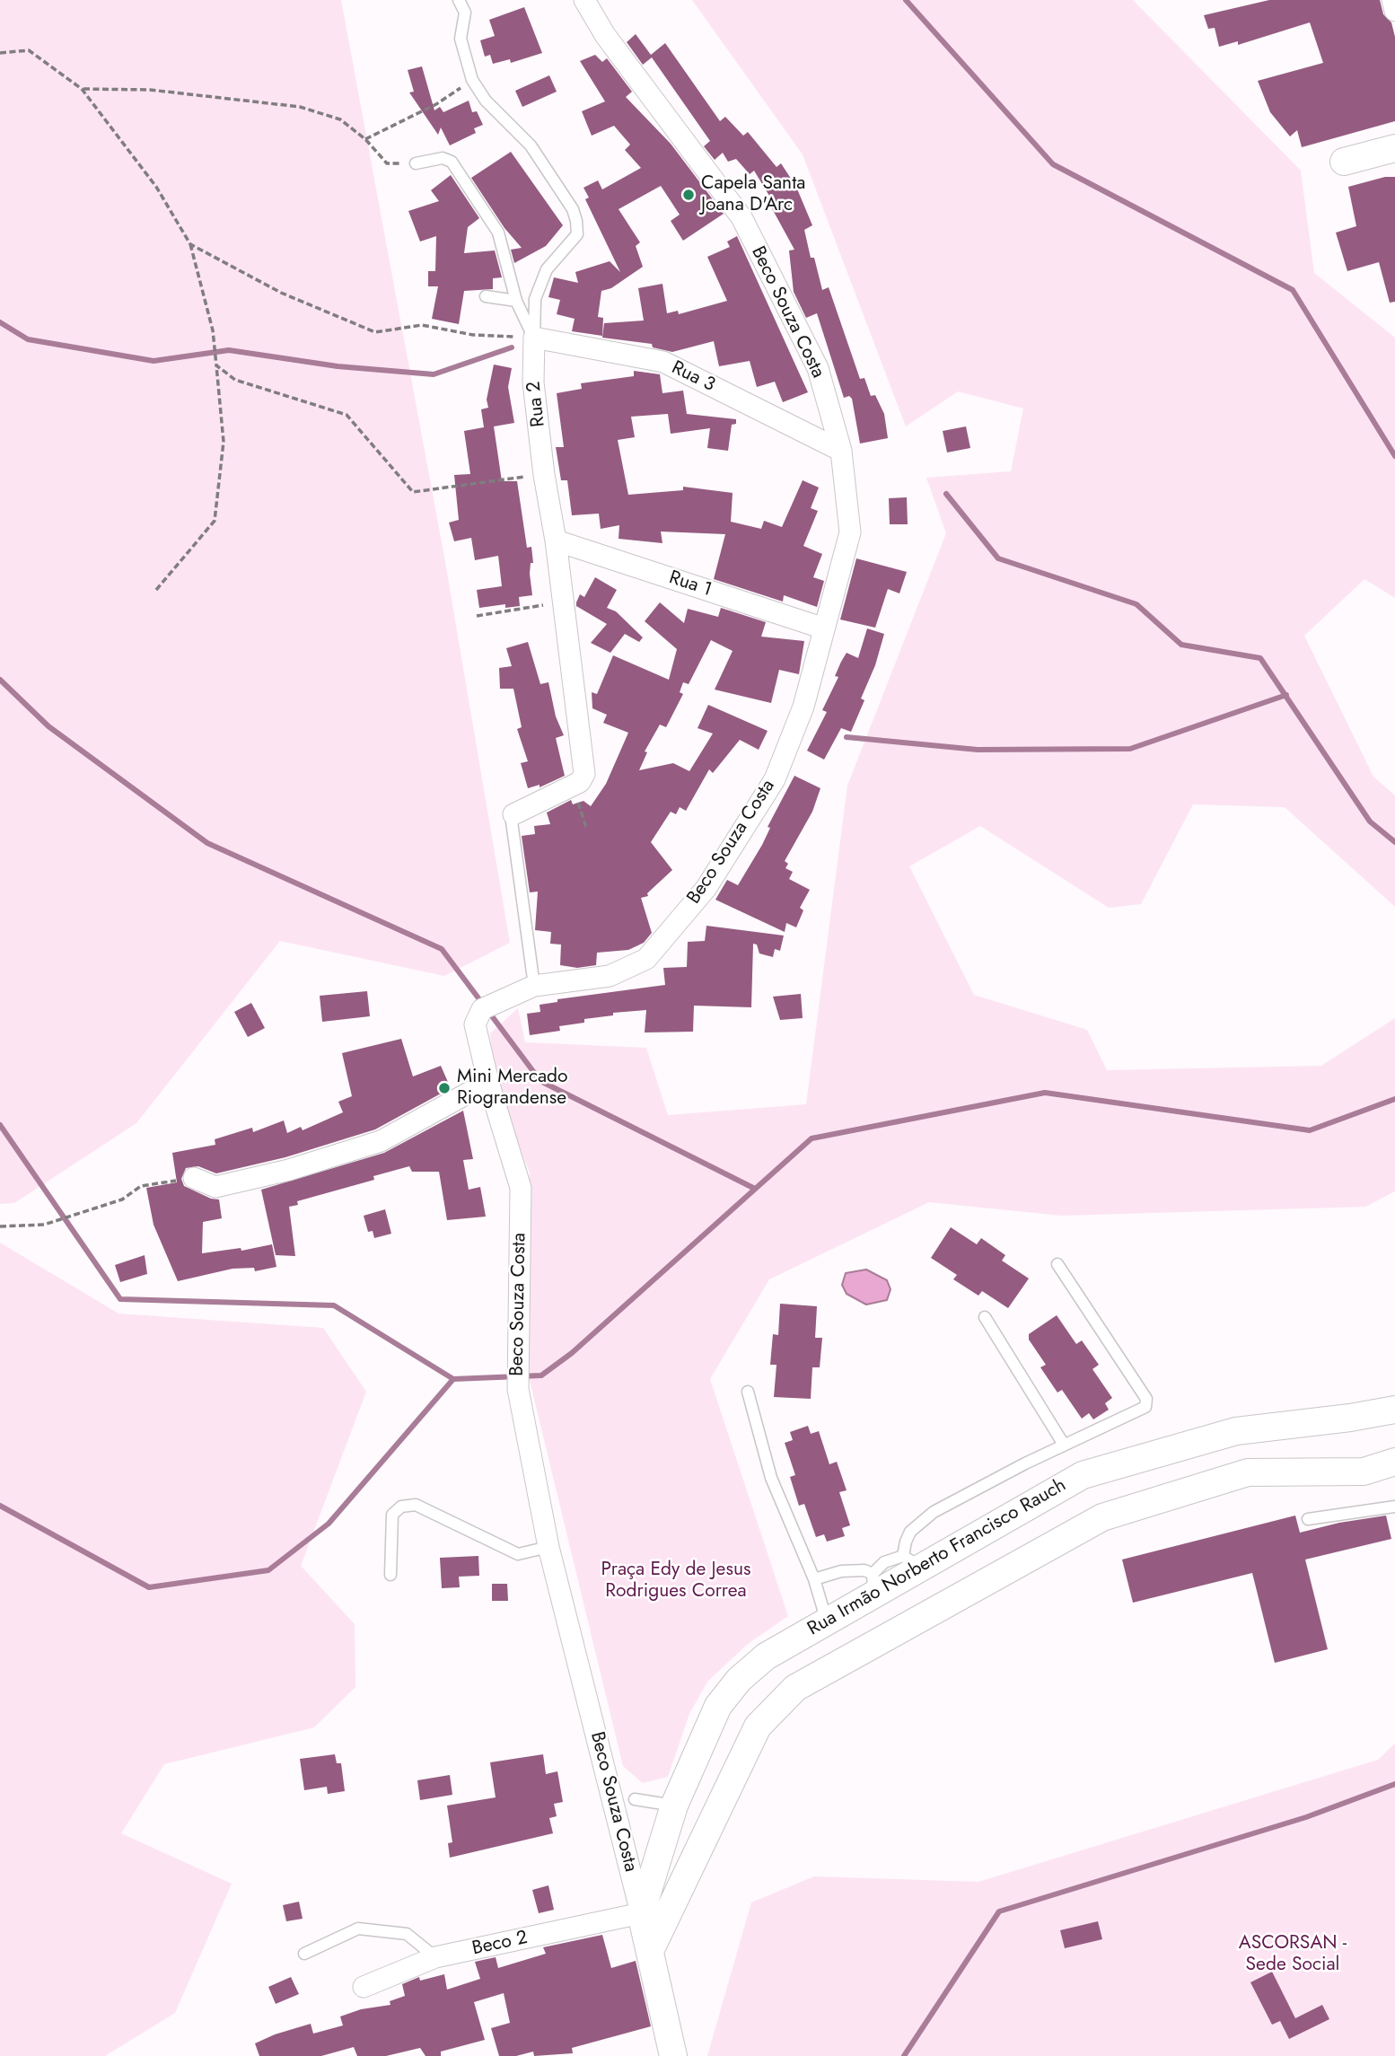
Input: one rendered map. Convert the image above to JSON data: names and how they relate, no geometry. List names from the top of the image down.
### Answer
{
  "streets": {
    "street": [
      "Beco Souza Costa",
      "Rua 3",
      "Rua 2",
      "Rua 1",
      "Rua Irmão Norberto Francisco Rauch",
      "Beco 2"
    ]
  },
  "crossings": [
    ["Beco Souza Costa", "Rua 3"],
    ["Beco Souza Costa", "Rua 1"],
    ["Beco Souza Costa", "Rua Irmão Norberto Francisco Rauch"],
    ["Beco Souza Costa", "Beco 2"],
    ["Rua 3", "Rua 2"],
    ["Rua 2", "Rua 1"],
    ["Rua Irmão Norberto Francisco Rauch", "Beco 2"]
  ],
  "parks": ["Praça Edy de Jesus Rodrigues Correa", "ASCORSAN - Sede Social"],
  "places": ["Capela Santa Joana D'Arc", "Mini Mercado Riograndense"]
}
